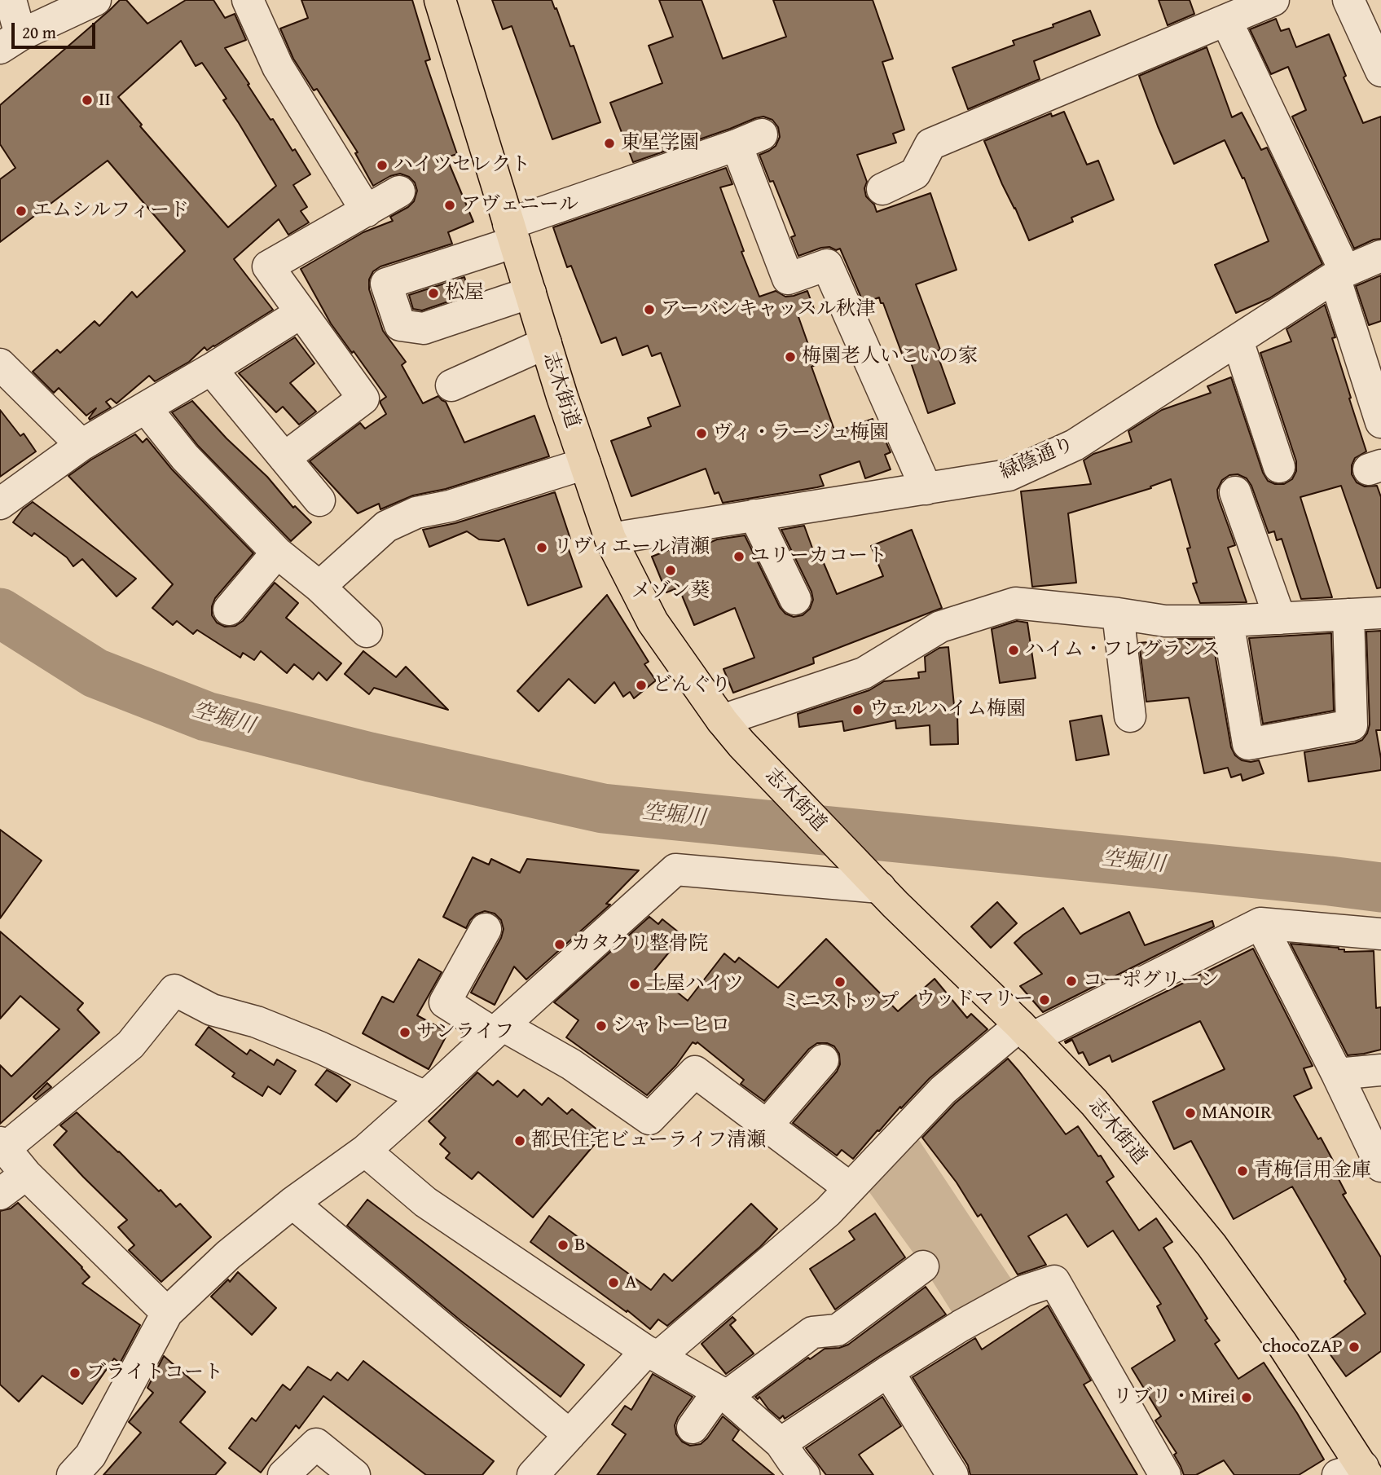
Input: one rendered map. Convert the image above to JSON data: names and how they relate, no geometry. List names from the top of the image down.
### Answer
{
  "streets": {
    "main road": ["志木街道"],
    "street": ["緑蔭通り"]
  },
  "crossings": [
    ["志木街道", "緑蔭通り"]
  ],
  "water": ["空堀川"],
  "places": [
    "Ⅱ",
    "東星学園",
    "ハイツセレクト",
    "アヴェニール",
    "エムシルフィード",
    "松屋",
    "アーバンキャッスル秋津",
    "梅園老人いこいの家",
    "ヴィ・ラージュ梅園",
    "リヴィエール清瀬",
    "ユリーカコート",
    "メゾン葵",
    "ハイム・フレグランス",
    "どんぐり",
    "ウェルハイム梅園",
    "カタクリ整骨院",
    "コーポグリーン",
    "ミニストップ",
    "土屋ハイツ",
    "ウッドマリー",
    "シャトーヒロ",
    "サンライフ",
    "MANOIR",
    "都民住宅ビューライフ清瀬",
    "青梅信用金庫",
    "B",
    "A",
    "chocoZAP",
    "ブライトコート",
    "リブリ・Mirei"
  ],
  "scale_bar": "20 m"
}
